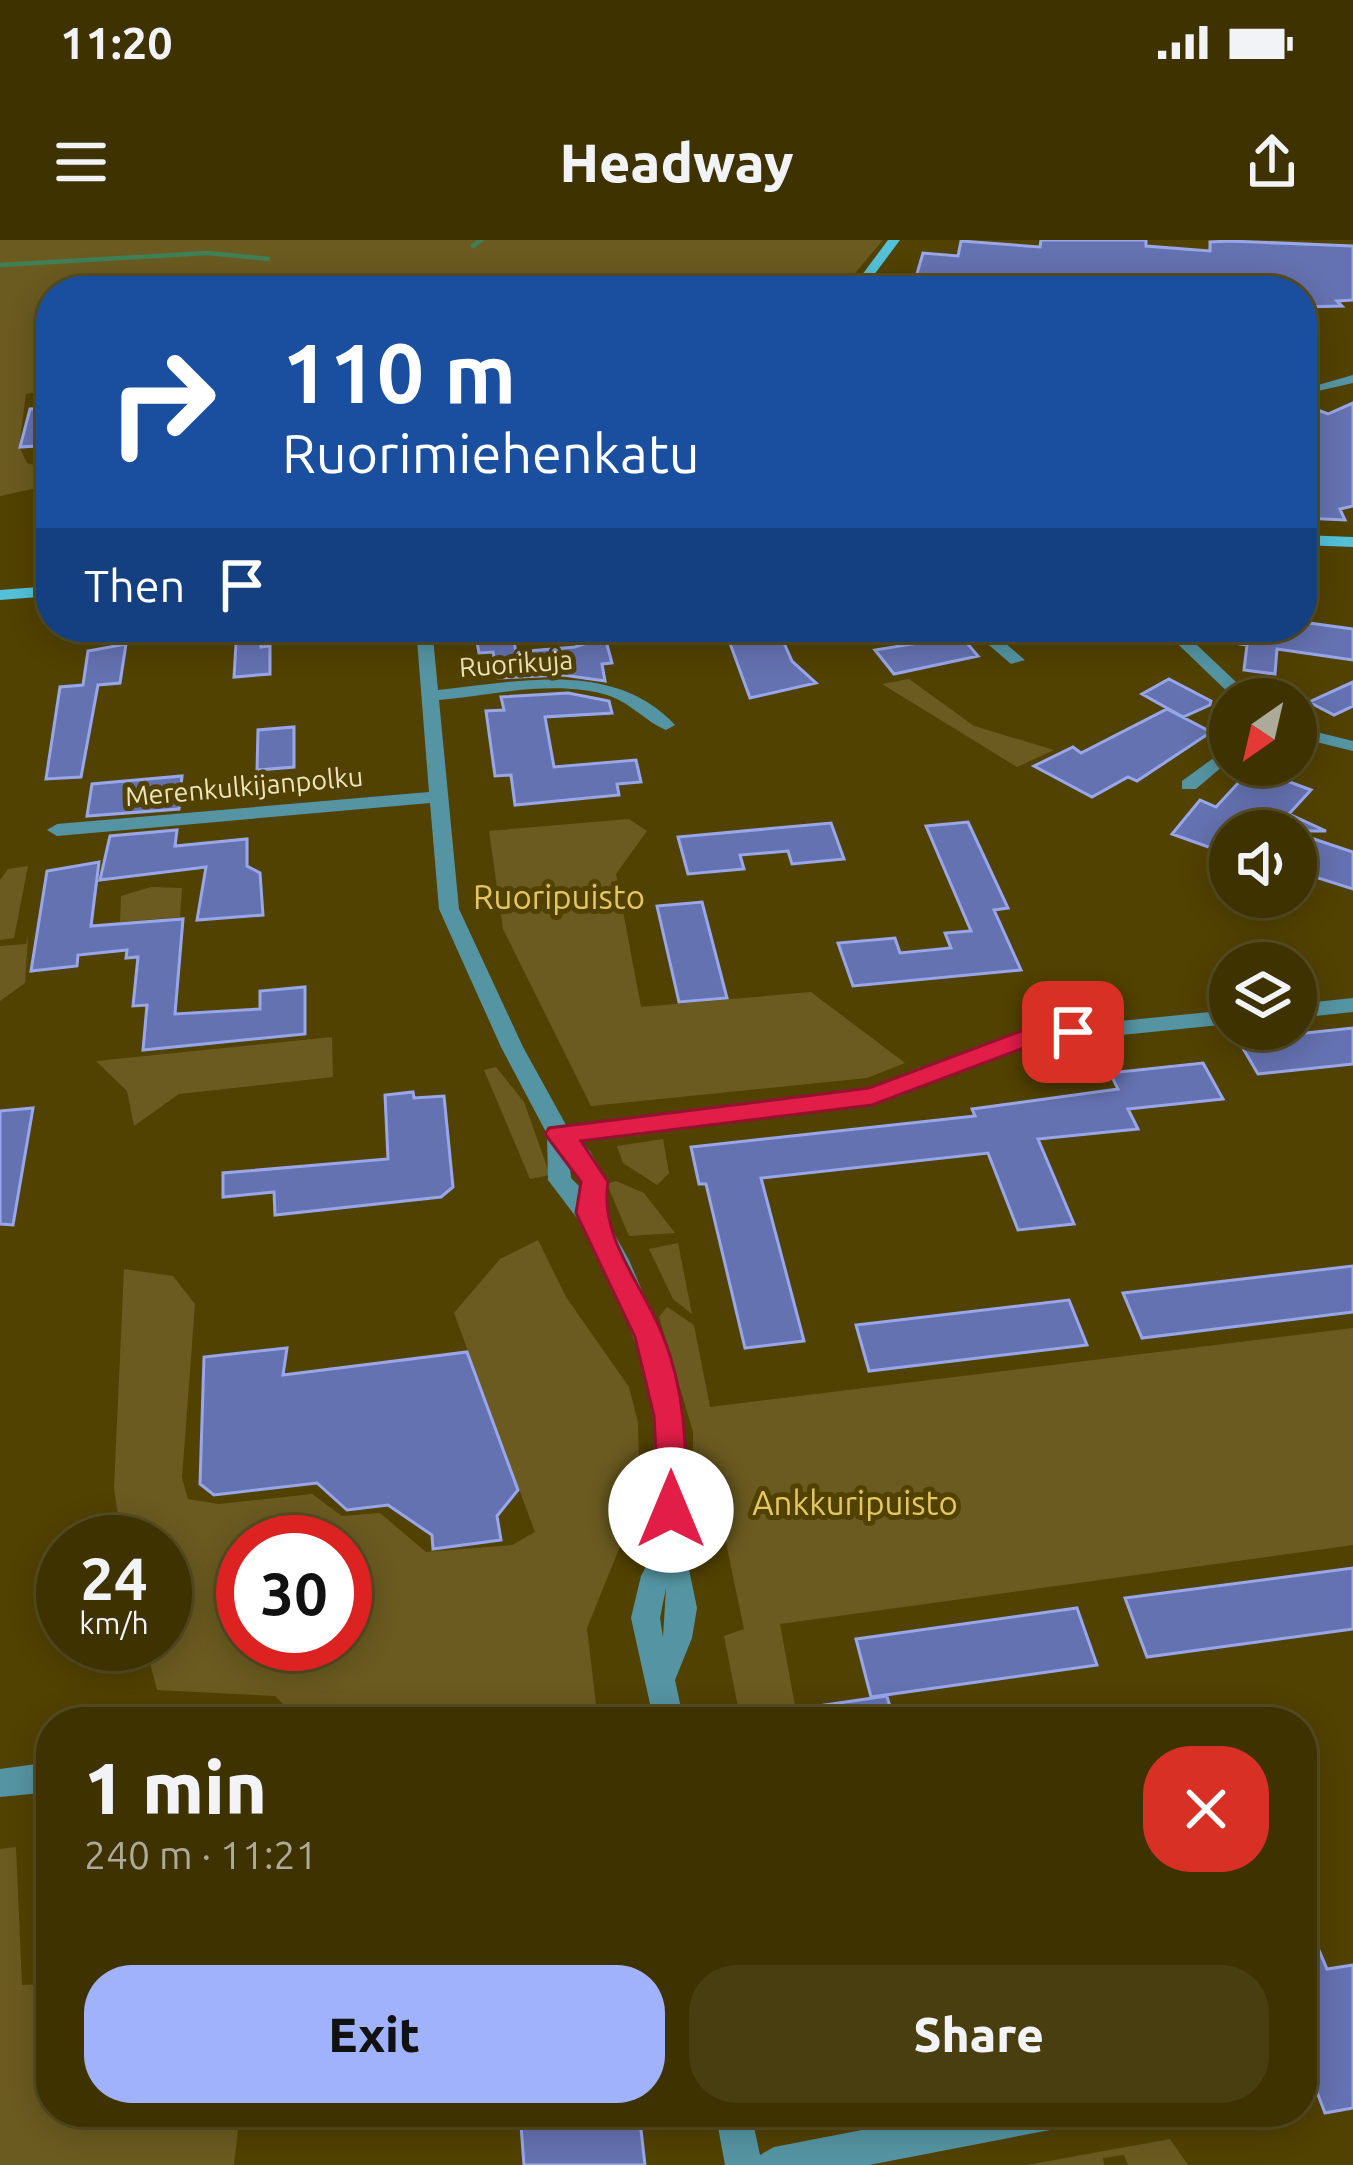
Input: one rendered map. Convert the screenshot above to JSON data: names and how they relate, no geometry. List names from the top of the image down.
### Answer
{
  "streets": {
    "street": ["Ruorikuja", "Merenkulkijanpolku"]
  },
  "parks": ["Ruoripuisto", "Ankkuripuisto"],
  "north": "bottom left",
  "page": {
    "status": "11:20",
    "header": "Headway",
    "turn": ["110 m", "Ruorimiehenkatu"],
    "then": "Then",
    "speed": "24 km/h",
    "limit": "30",
    "heading": ["1 min", "240 m · 11:21"],
    "buttons": ["Exit", "Share"]
  }
}
